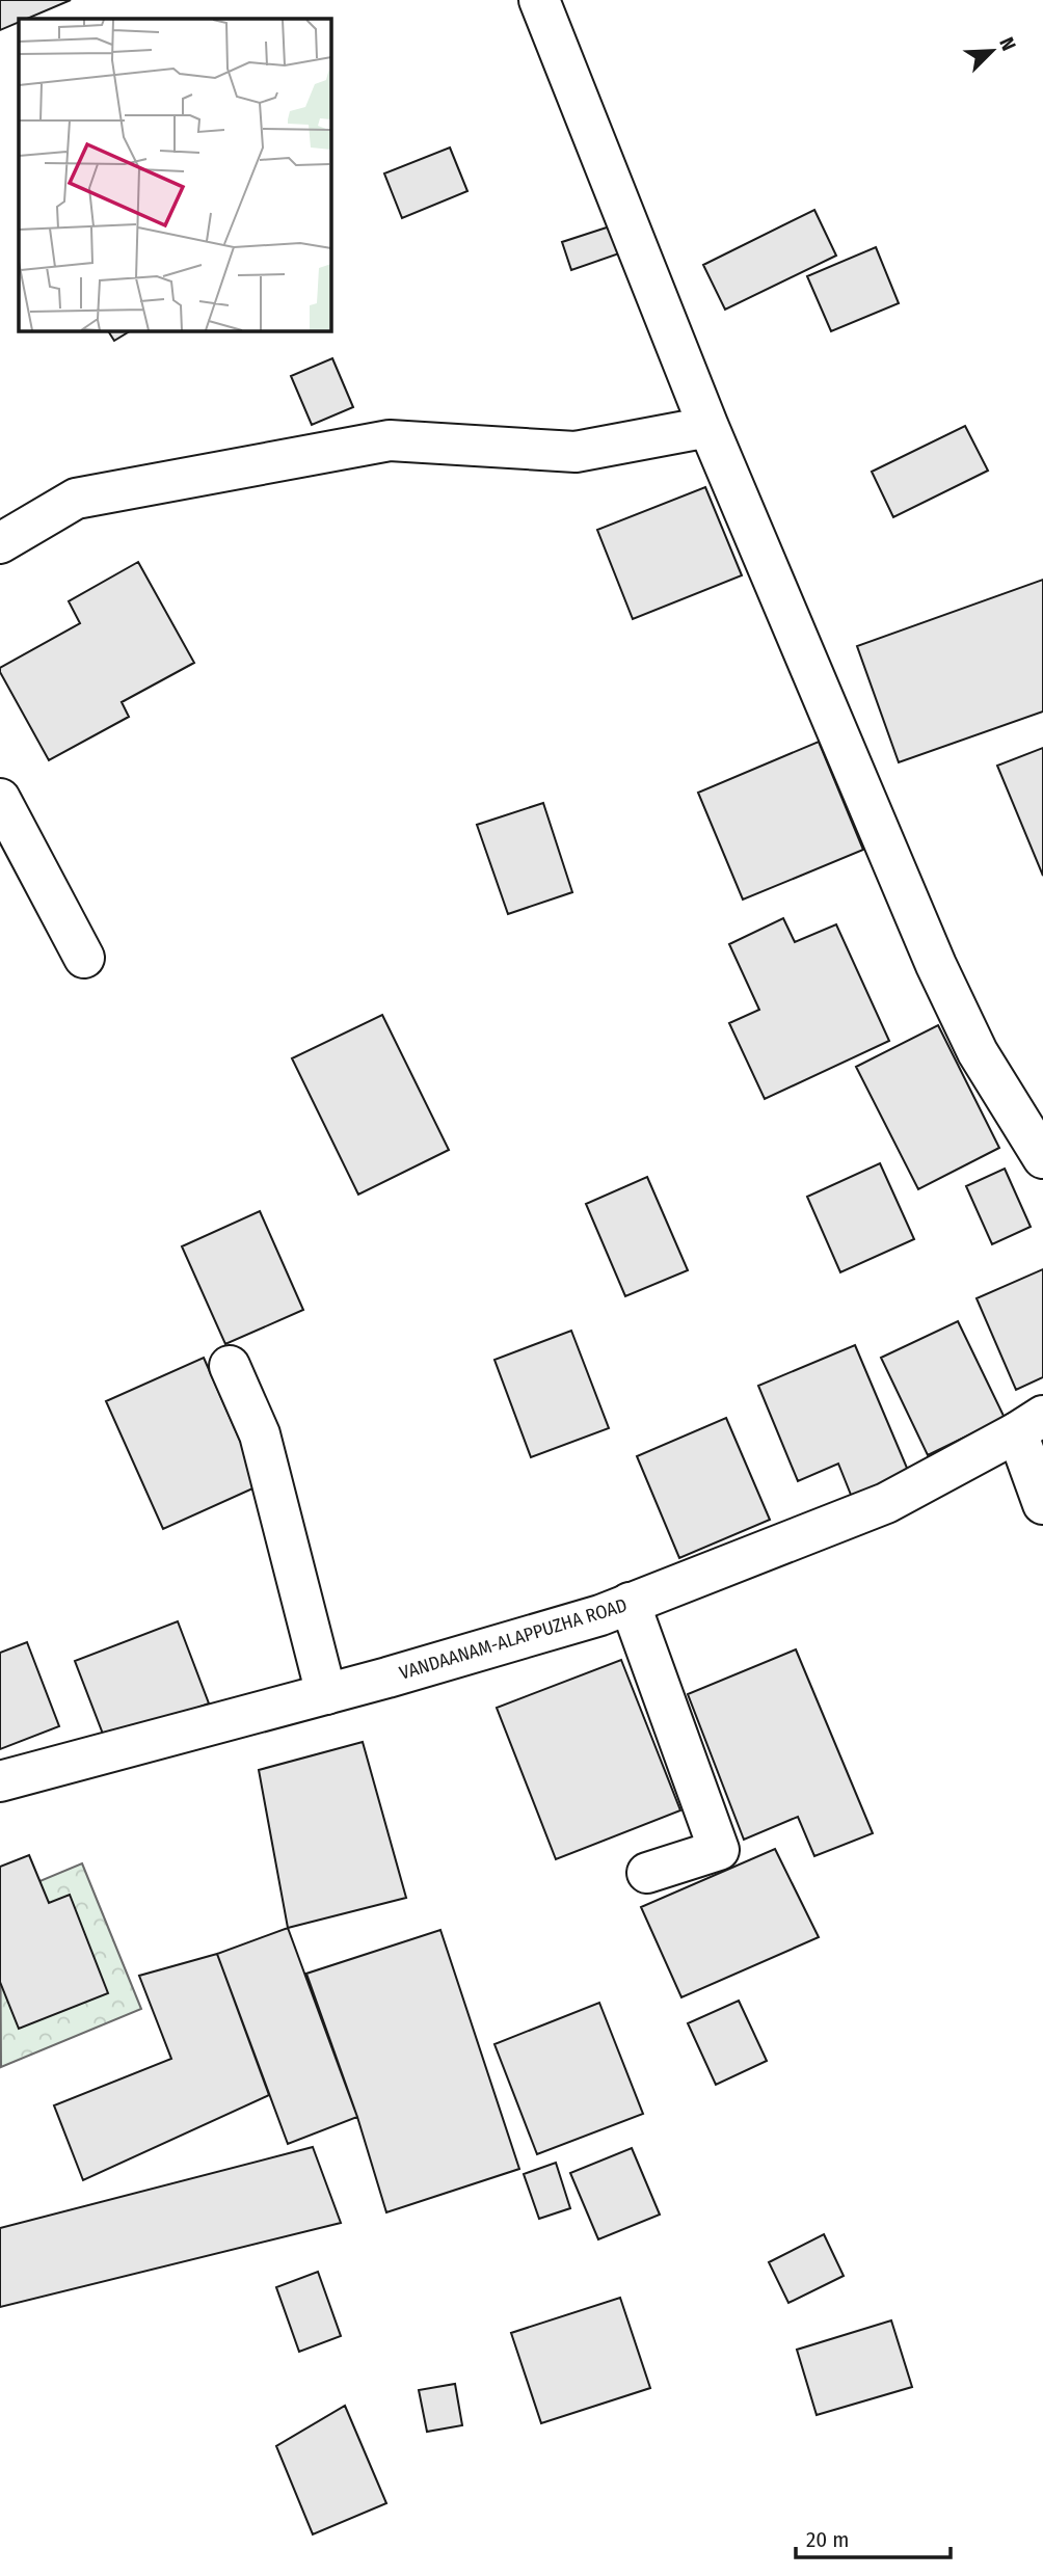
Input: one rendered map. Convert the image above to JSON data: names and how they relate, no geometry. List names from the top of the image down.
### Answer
{
  "streets": {
    "street": ["VANDAANAM-ALAPPUZHA ROAD"]
  },
  "scale_bar": "20 m",
  "north": "top right"
}
